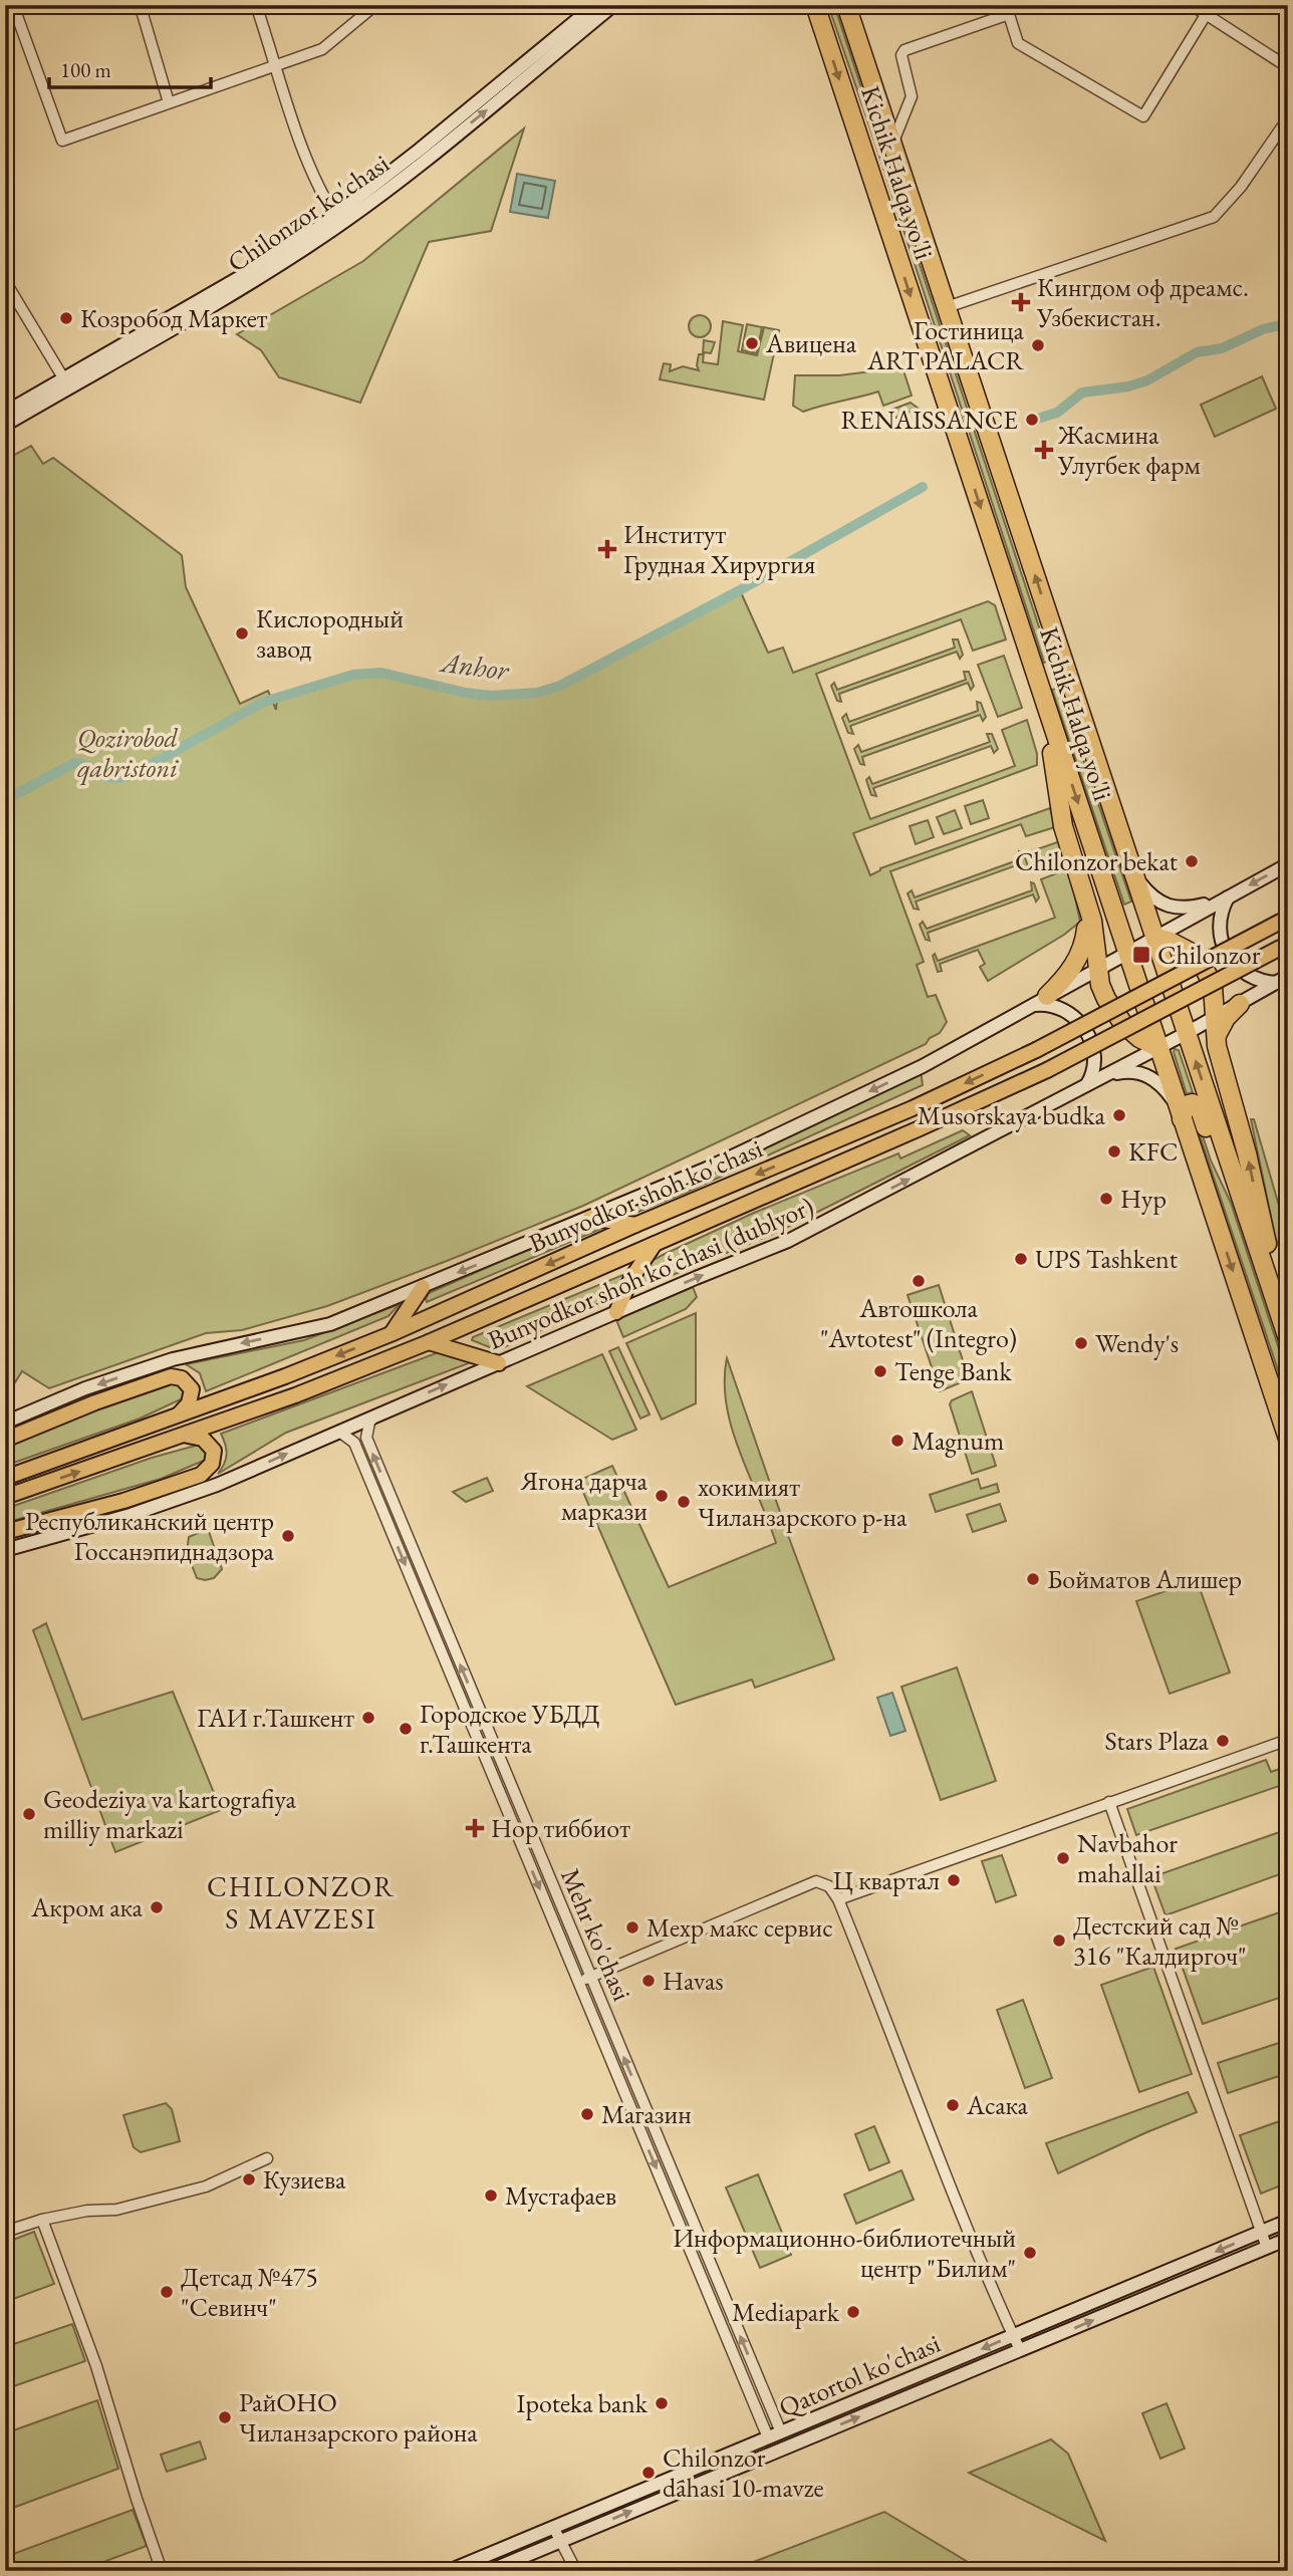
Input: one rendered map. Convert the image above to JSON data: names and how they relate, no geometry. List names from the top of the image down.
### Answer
{
  "streets": {
    "highway": ["Kichik Halqa yo'li"],
    "main road": ["Bunyodkor shoh ko'chasi"],
    "street": [
      "Chilonzor ko'chasi",
      "Bunyodkor shoh koʻchasi (dublyor)",
      "Mehr ko'chasi",
      "Qatortol ko'chasi"
    ]
  },
  "crossings": [
    ["Kichik Halqa yo'li", "Bunyodkor shoh koʻchasi (dublyor)"],
    ["Mehr ko'chasi", "Qatortol ko'chasi"]
  ],
  "districts": ["CHILONZOR S MAVZESI"],
  "water": ["Anhor"],
  "parks": ["Qozirobod qabristoni"],
  "places": {
    "health": [
      "Кингдом оф дреамс. Узбекистан.",
      "Жасмина Улугбек фарм",
      "Институт Грудная Хирургия",
      "Нор тиббиот"
    ],
    "other": [
      "Козробод Маркет",
      "Авицена",
      "Гостиница ART PALACR",
      "RENAISSANCE",
      "Кислородный завод",
      "Chilonzor bekat",
      "Musorskaya budka",
      "KFC",
      "Нур",
      "UPS Tashkent",
      "Автошкола \"Avtotest\" (Integro)",
      "Wendy's",
      "Tenge Bank",
      "Magnum",
      "Ягона дарча маркази",
      "хокимият Чиланзарского р-на",
      "Республиканский центр Госсанэпиднадзора",
      "Бойматов Алишер",
      "ГАИ г.Ташкент",
      "Городское УБДД г.Ташкента",
      "Stars Plaza",
      "Geodeziya va kartografiya milliy markazi",
      "Navbahor mahallai",
      "Ц квартал",
      "Акром ака",
      "Мехр макс сервис",
      "Дестский сад № 316 \"Калдиргоч\"",
      "Havas",
      "Асака",
      "Магазин",
      "Кузиева",
      "Мустафаев",
      "Информационно-библиотечный центр \"Билим\"",
      "Детсад №475 \"Севинч\"",
      "Mediapark",
      "Ipoteka bank",
      "РайОНО Чиланзарского района",
      "Chilonzor dahasi 10-mavze"
    ],
    "transit": ["Chilonzor"]
  },
  "scale_bar": "100 m"
}
